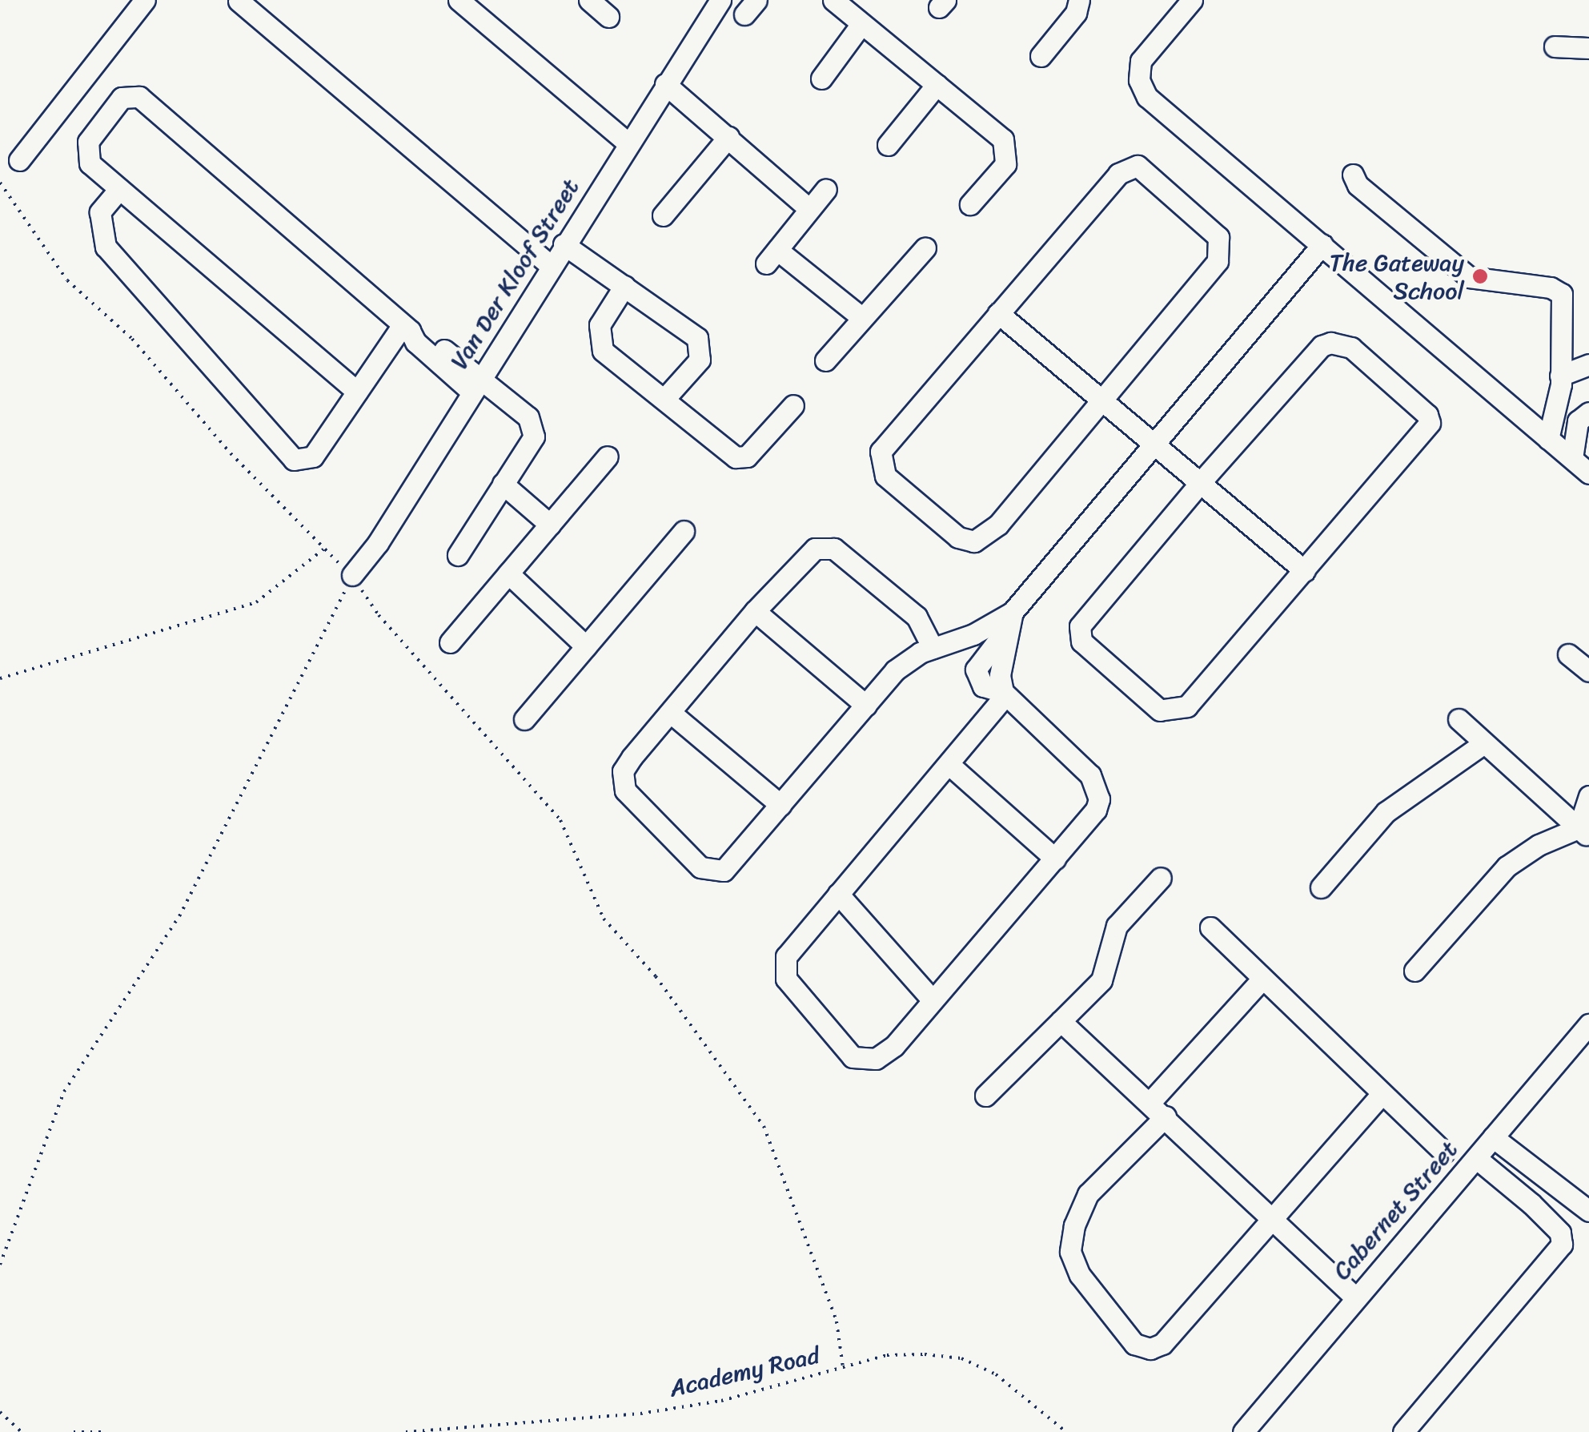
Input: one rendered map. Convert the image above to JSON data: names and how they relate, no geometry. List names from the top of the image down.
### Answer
{
  "streets": {
    "street": ["Van Der Kloof Street", "Cabernet Street"],
    "path": ["Academy Road"]
  },
  "places": ["The Gateway School"]
}
